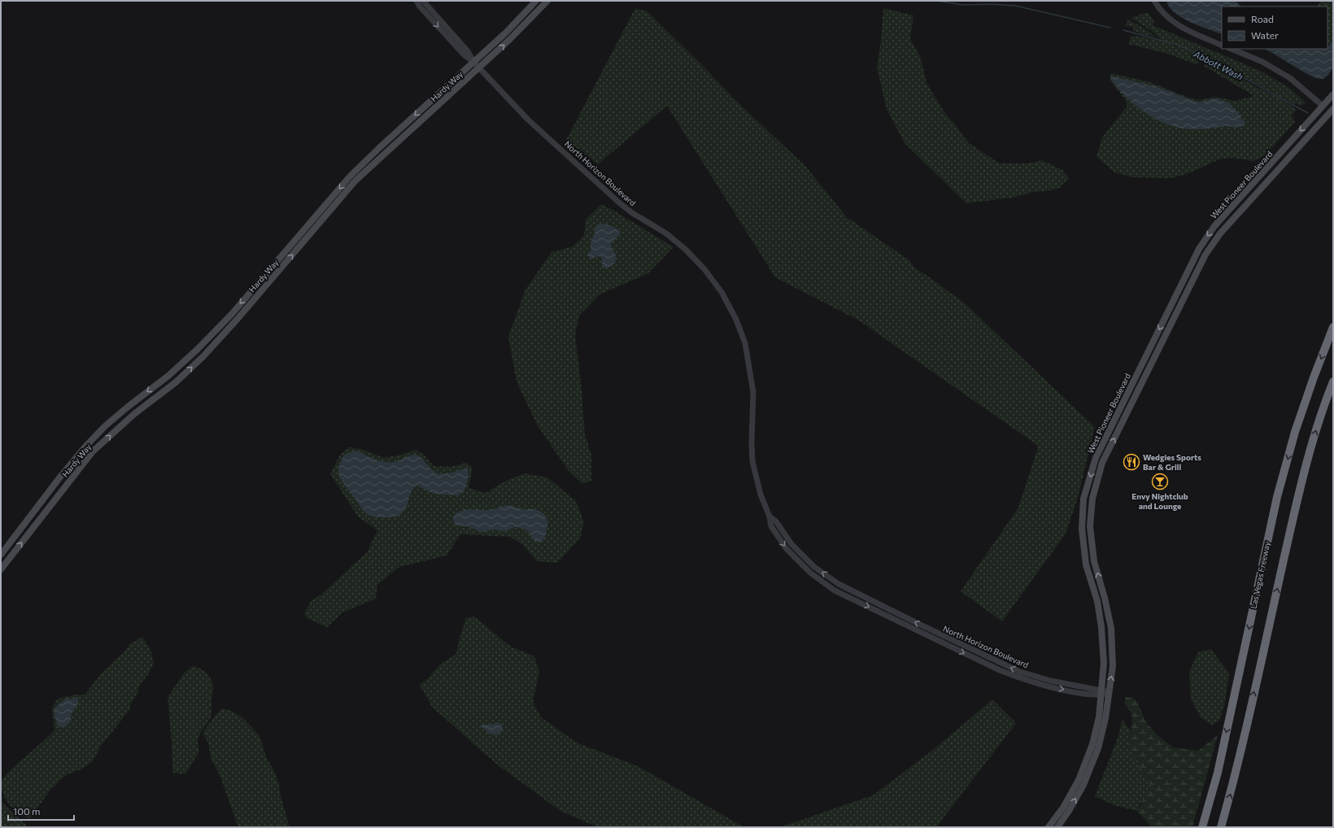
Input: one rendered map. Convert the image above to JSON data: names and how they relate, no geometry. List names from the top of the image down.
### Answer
{
  "streets": {
    "highway": ["Las Vegas Freeway"],
    "main road": ["Hardy Way", "West Pioneer Boulevard"],
    "street": ["North Horizon Boulevard"]
  },
  "crossings": [
    ["Hardy Way", "North Horizon Boulevard"],
    ["North Horizon Boulevard", "West Pioneer Boulevard"]
  ],
  "water": ["Abbott Wash"],
  "places": {
    "restaurant": ["Wedgies Sports Bar & Grill"],
    "bar": ["Envy Nightclub and Lounge"]
  },
  "legend": ["Road", "Water"],
  "scale_bar": "100 m"
}
